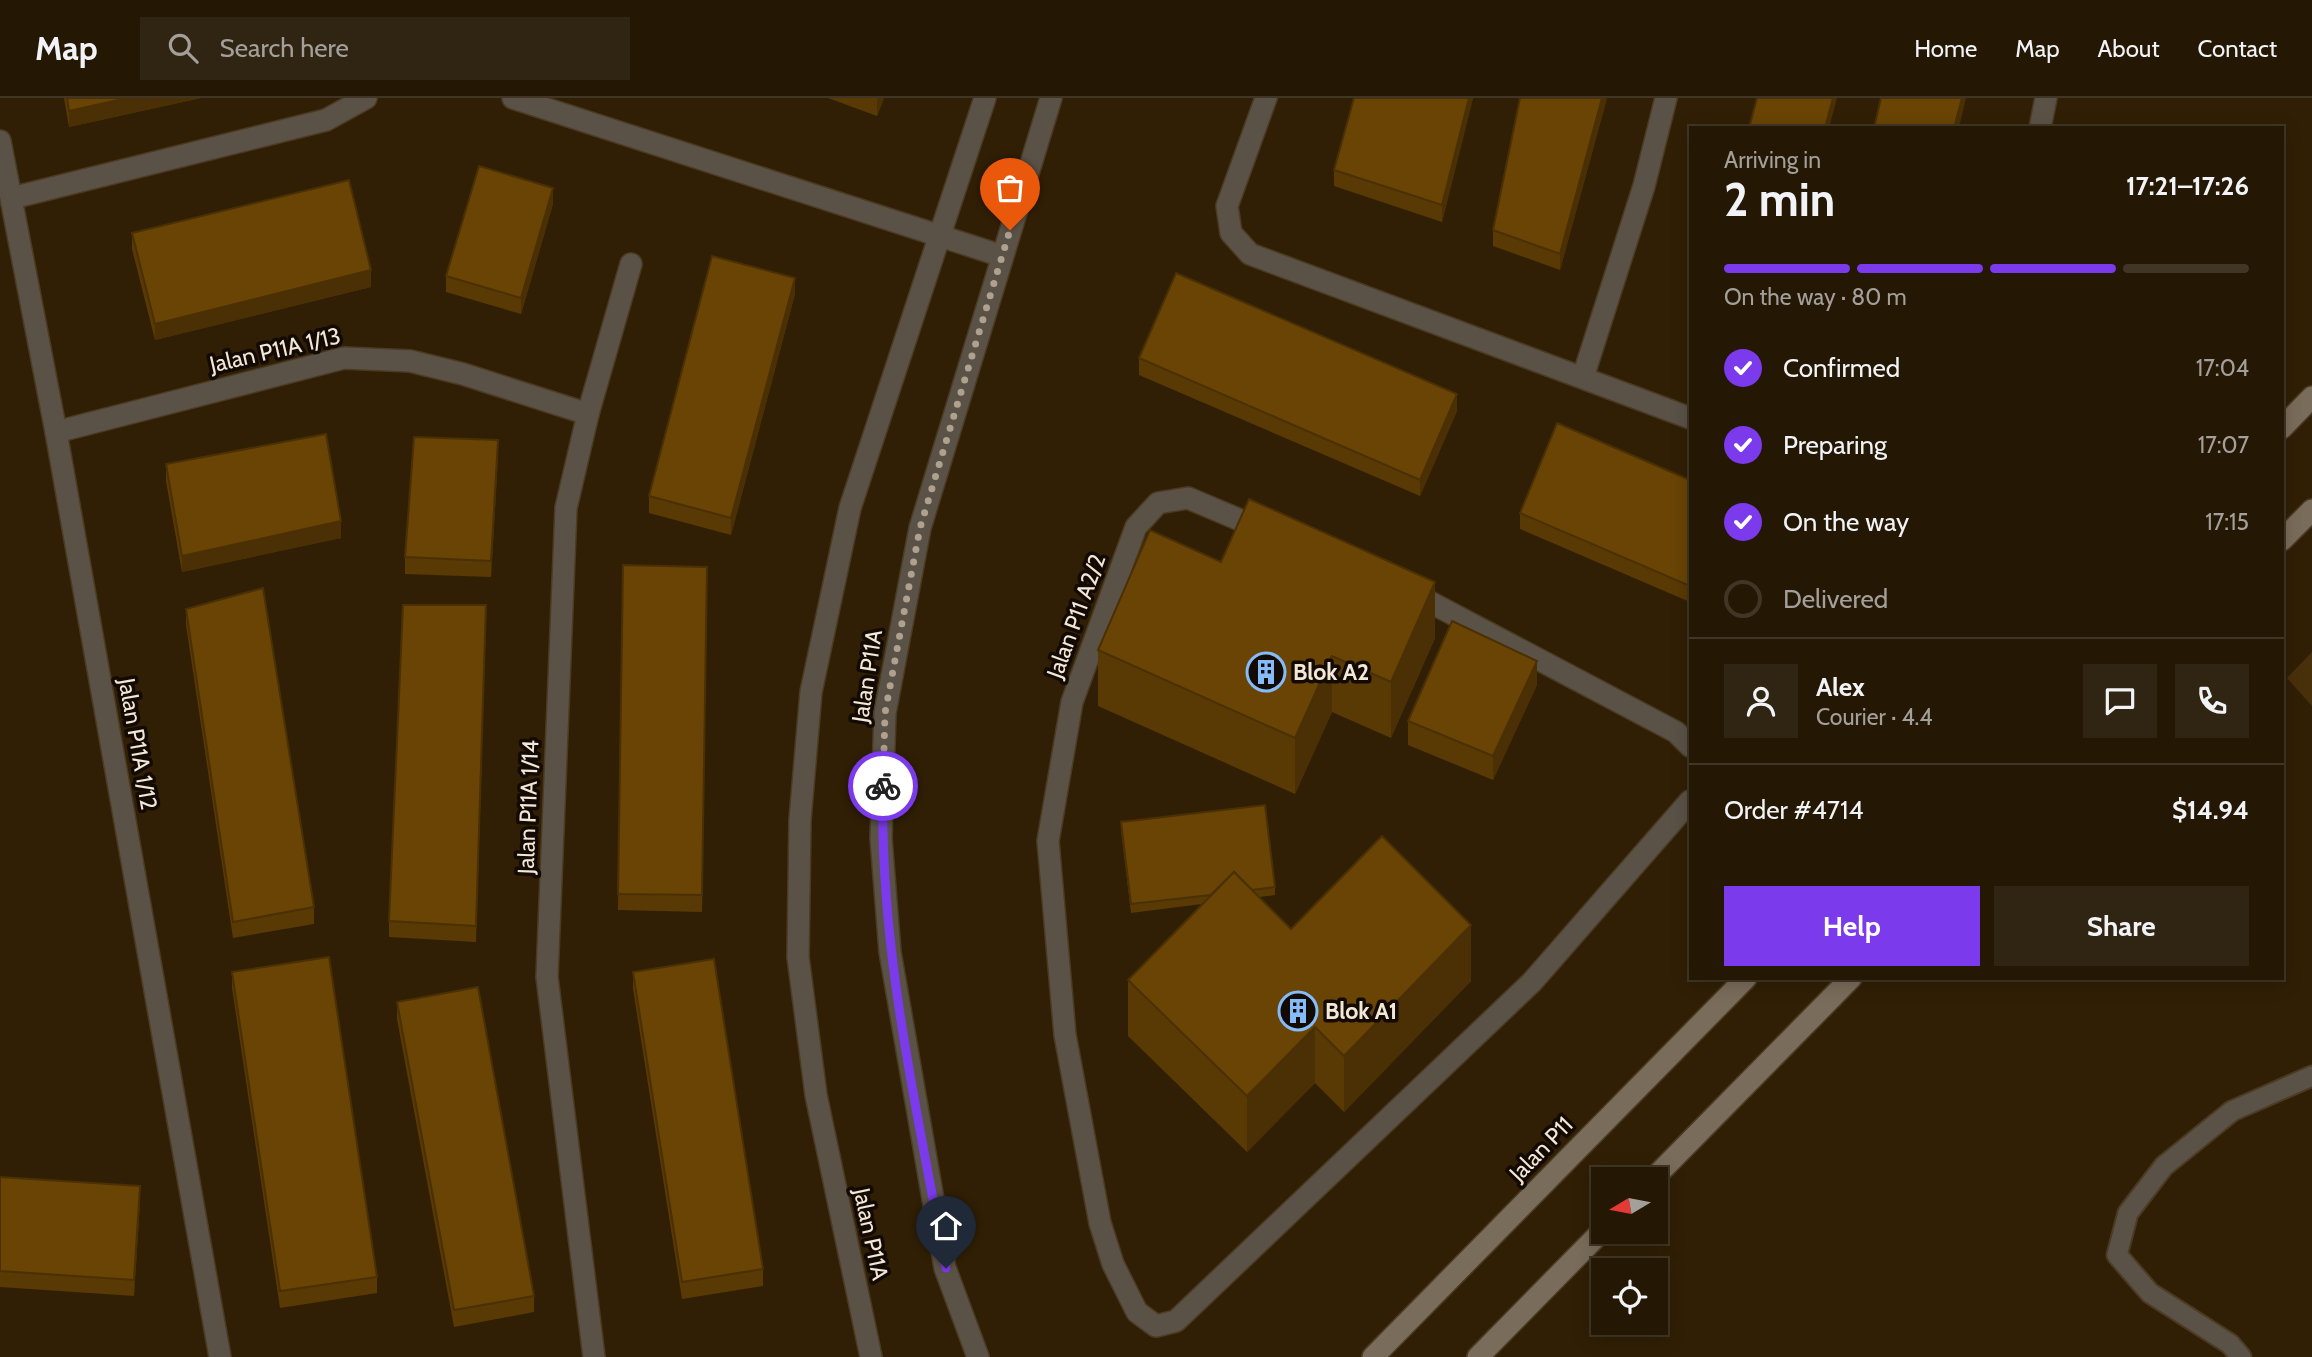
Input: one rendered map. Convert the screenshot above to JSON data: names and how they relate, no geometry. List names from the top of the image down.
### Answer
{
  "streets": {
    "main road": ["Jalan P11"],
    "street": [
      "Jalan P11A 1/13",
      "Jalan P11 A2/2",
      "Jalan P11A",
      "Jalan P11A 1/12",
      "Jalan P11A 1/14"
    ]
  },
  "crossings": [
    ["Jalan P11A 1/13", "Jalan P11A 1/12"],
    ["Jalan P11A 1/13", "Jalan P11A 1/14"]
  ],
  "places": {
    "building": ["Blok A2", "Blok A1"]
  },
  "north": "left",
  "page": {
    "header": "Map",
    "search": "Search here",
    "nav": [
      "Home",
      "Map",
      "About",
      "Contact"
    ],
    "heading": ["2 min", "Arriving in", "17:21–17:26"],
    "panel": [
      "Alex",
      "Courier · 4.4",
      "Order #4714",
      "$14.94"
    ],
    "bar": "On the way · 80 m",
    "list": [
      ["Confirmed", "17:04"],
      ["Preparing", "17:07"],
      ["On the way", "17:15"],
      "Delivered"
    ],
    "buttons": ["Help", "Share"]
  }
}
